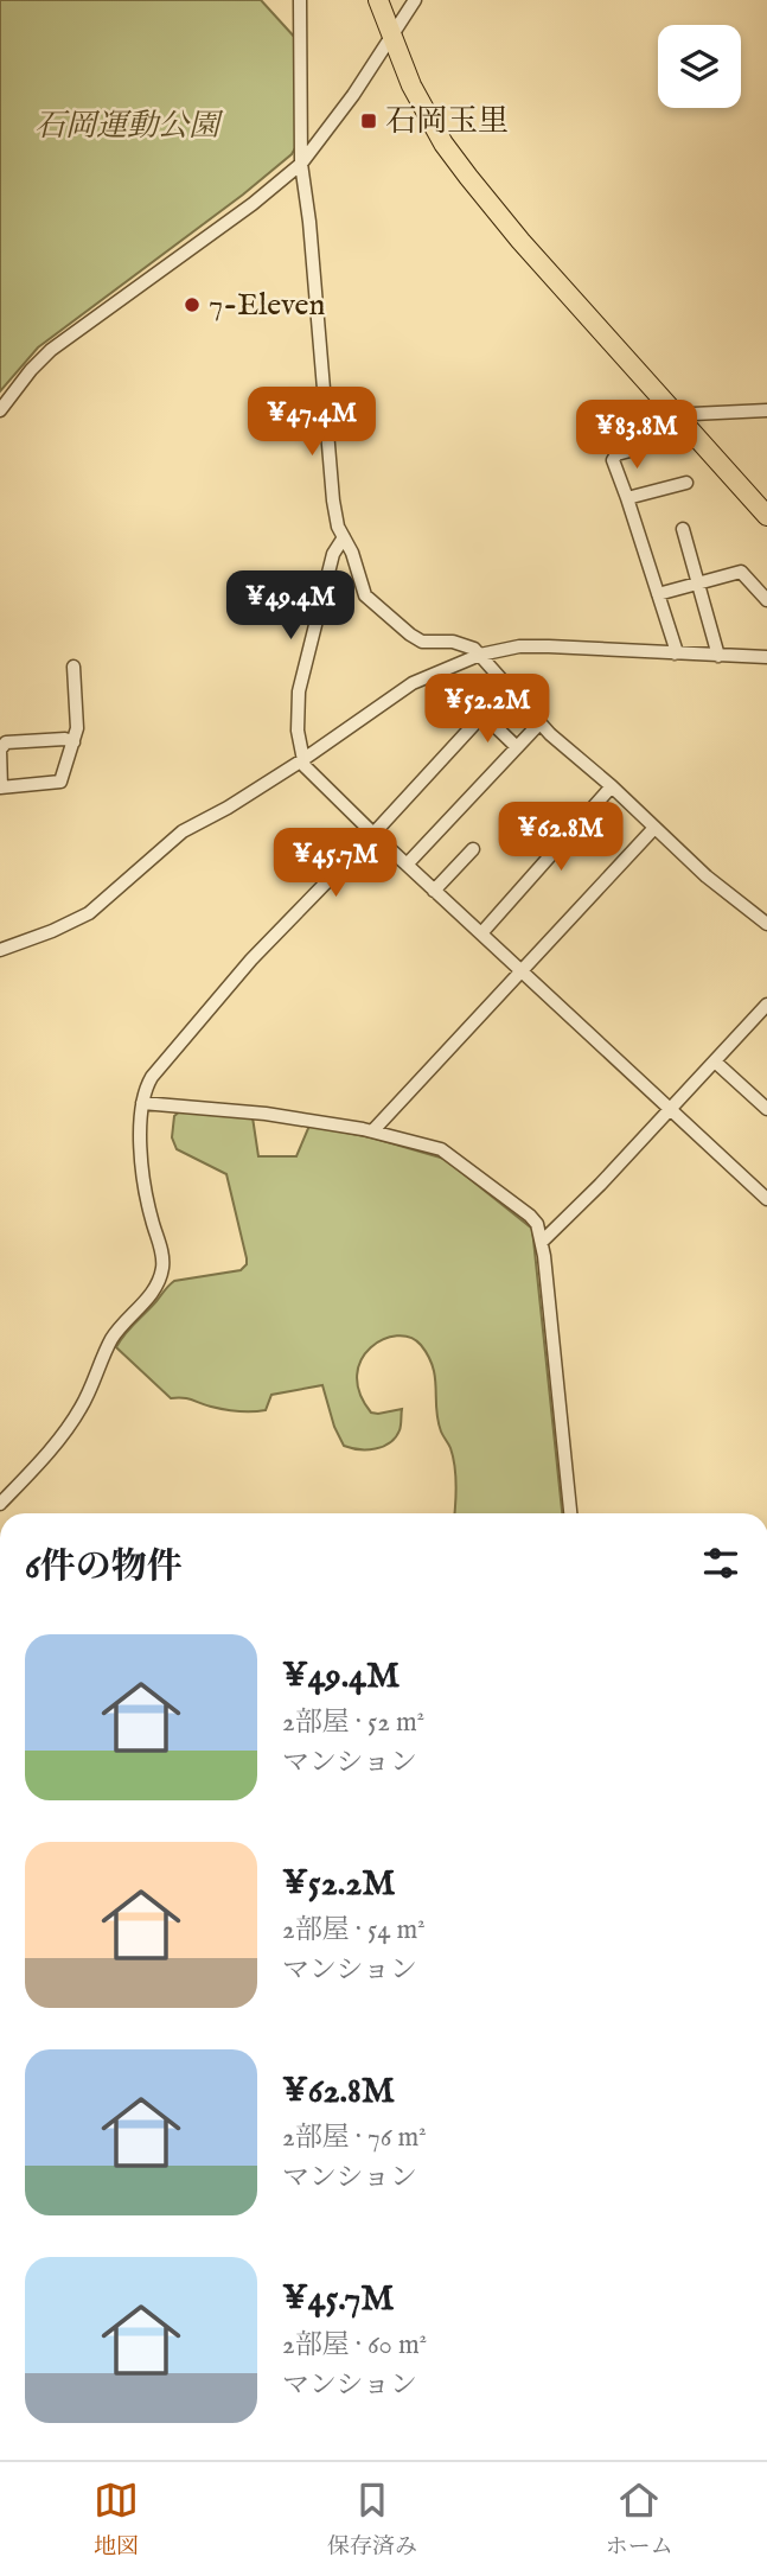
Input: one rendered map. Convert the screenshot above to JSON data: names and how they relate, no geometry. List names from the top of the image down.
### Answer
{
  "parks": ["石岡運動公園"],
  "places": {
    "transit": ["石岡玉里"],
    "other": ["7-Eleven"]
  },
  "page": {
    "price": [
      "¥47.4M",
      "¥83.8M",
      "¥49.4M",
      "¥52.2M",
      "¥62.8M",
      "¥45.7M"
    ],
    "heading": "6件の物件",
    "list": [
      {
        "name": "¥49.4M",
        "note": "2部屋 · 52 m² · マンション"
      },
      {
        "name": "¥52.2M",
        "note": "2部屋 · 54 m² · マンション"
      },
      {
        "name": "¥62.8M",
        "note": "2部屋 · 76 m² · マンション"
      },
      {
        "name": "¥45.7M",
        "note": "2部屋 · 60 m² · マンション"
      }
    ],
    "tabs": ["地図", "保存済み", "ホーム"]
  }
}
